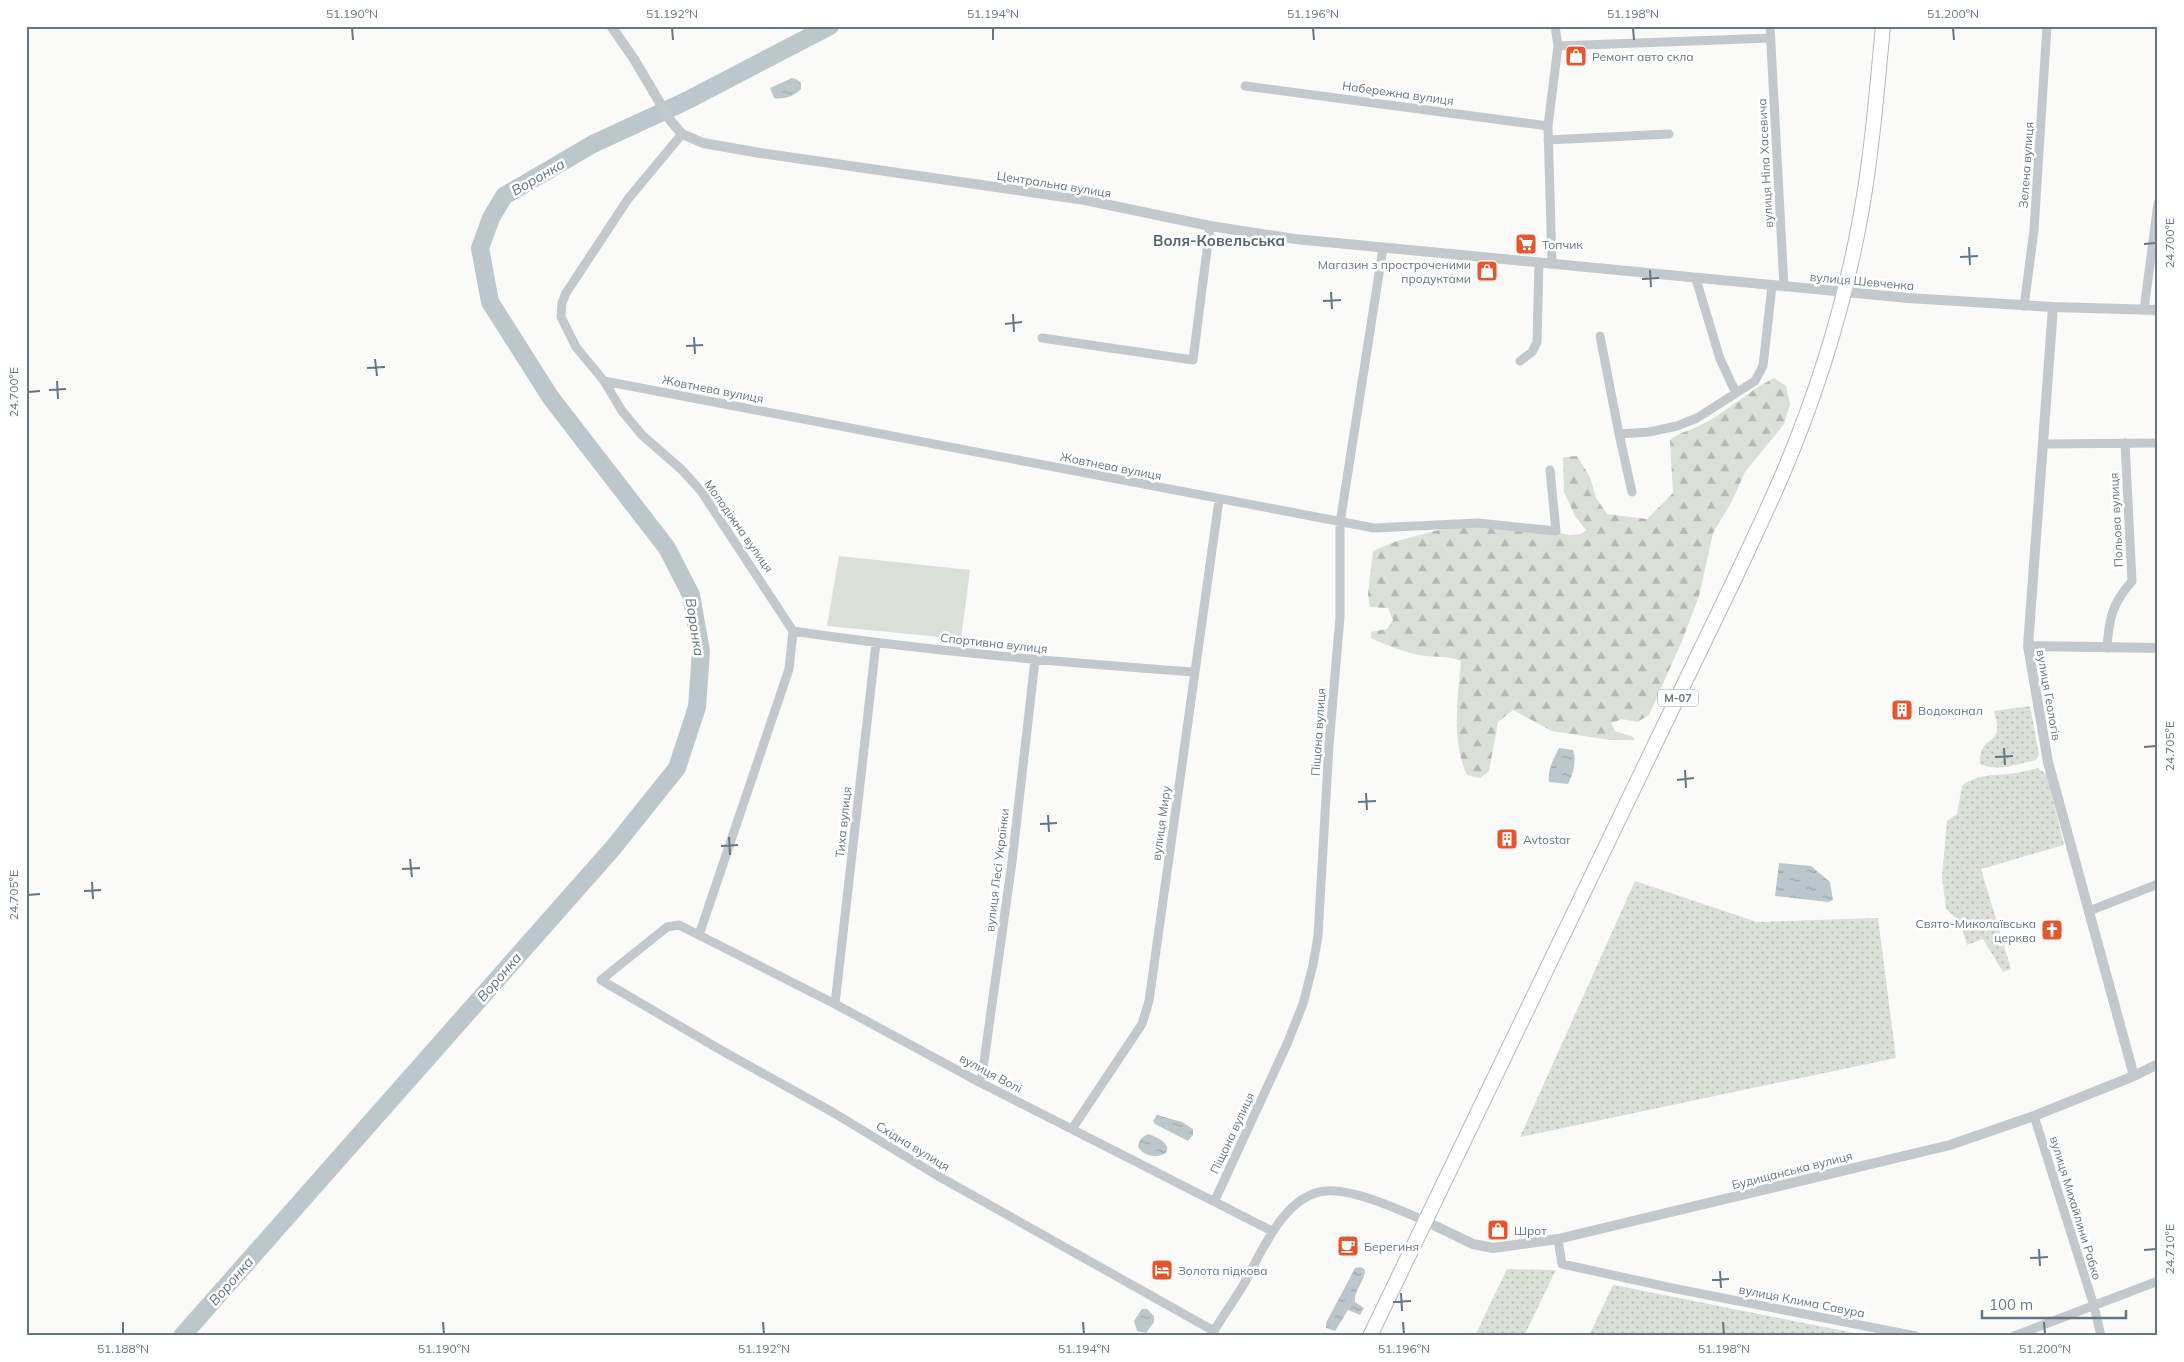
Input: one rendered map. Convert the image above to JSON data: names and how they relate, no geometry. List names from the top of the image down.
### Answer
{
  "streets": {
    "highway": ["М-07"],
    "street": [
      "Набережна вулиця",
      "вулиця Ніла Хасевича",
      "Зелена вулиця",
      "Центральна вулиця",
      "вулиця Шевченка",
      "Жовтнева вулиця",
      "Польова вулиця",
      "Молодіжна вулиця",
      "Спортивна вулиця",
      "вулиця Геологів",
      "Піщана вулиця",
      "Тиха вулиця",
      "вулиця Миру",
      "вулиця Лесі Українки",
      "вулиця Волі",
      "Східна вулиця",
      "Будищанська вулиця",
      "вулиця Михайлини Рабко",
      "вулиця Клима Савура"
    ]
  },
  "crossings": [
    ["вулиця Ніла Хасевича", "вулиця Шевченка"],
    ["Зелена вулиця", "вулиця Шевченка"],
    ["Центральна вулиця", "вулиця Шевченка"],
    ["Центральна вулиця", "Молодіжна вулиця"],
    ["Центральна вулиця", "Піщана вулиця"],
    ["вулиця Шевченка", "вулиця Геологів"],
    ["вулиця Шевченка", "М-07"],
    ["Жовтнева вулиця", "Молодіжна вулиця"],
    ["Жовтнева вулиця", "Піщана вулиця"],
    ["Жовтнева вулиця", "вулиця Миру"],
    ["Молодіжна вулиця", "Спортивна вулиця"],
    ["Спортивна вулиця", "Тиха вулиця"],
    ["Спортивна вулиця", "вулиця Миру"],
    ["Спортивна вулиця", "вулиця Лесі Українки"],
    ["вулиця Геологів", "Будищанська вулиця"],
    ["М-07", "Будищанська вулиця"],
    ["Піщана вулиця", "вулиця Волі"],
    ["Тиха вулиця", "вулиця Волі"],
    ["вулиця Миру", "вулиця Волі"],
    ["вулиця Лесі Українки", "вулиця Волі"],
    ["вулиця Волі", "Східна вулиця"],
    ["Будищанська вулиця", "вулиця Михайлини Рабко"],
    ["Будищанська вулиця", "вулиця Клима Савура"]
  ],
  "districts": ["Воля-Ковельська"],
  "water": ["Воронка"],
  "places": {
    "shop": ["Ремонт авто скла", "Магазин з простроченими продуктами", "Шрот"],
    "supermarket": ["Топчик"],
    "building": ["Водоканал", "Avtostar"],
    "church": ["Свято-Миколаївська церква"],
    "cafe": ["Берегиня"],
    "hotel": ["Золота підкова"]
  },
  "scale_bar": "100 m",
  "coordinates": [
    "51.190°N",
    "51.192°N",
    "51.194°N",
    "51.196°N",
    "51.198°N",
    "51.200°N",
    "24.700°E",
    "24.705°E",
    "24.710°E",
    "51.188°N"
  ]
}
